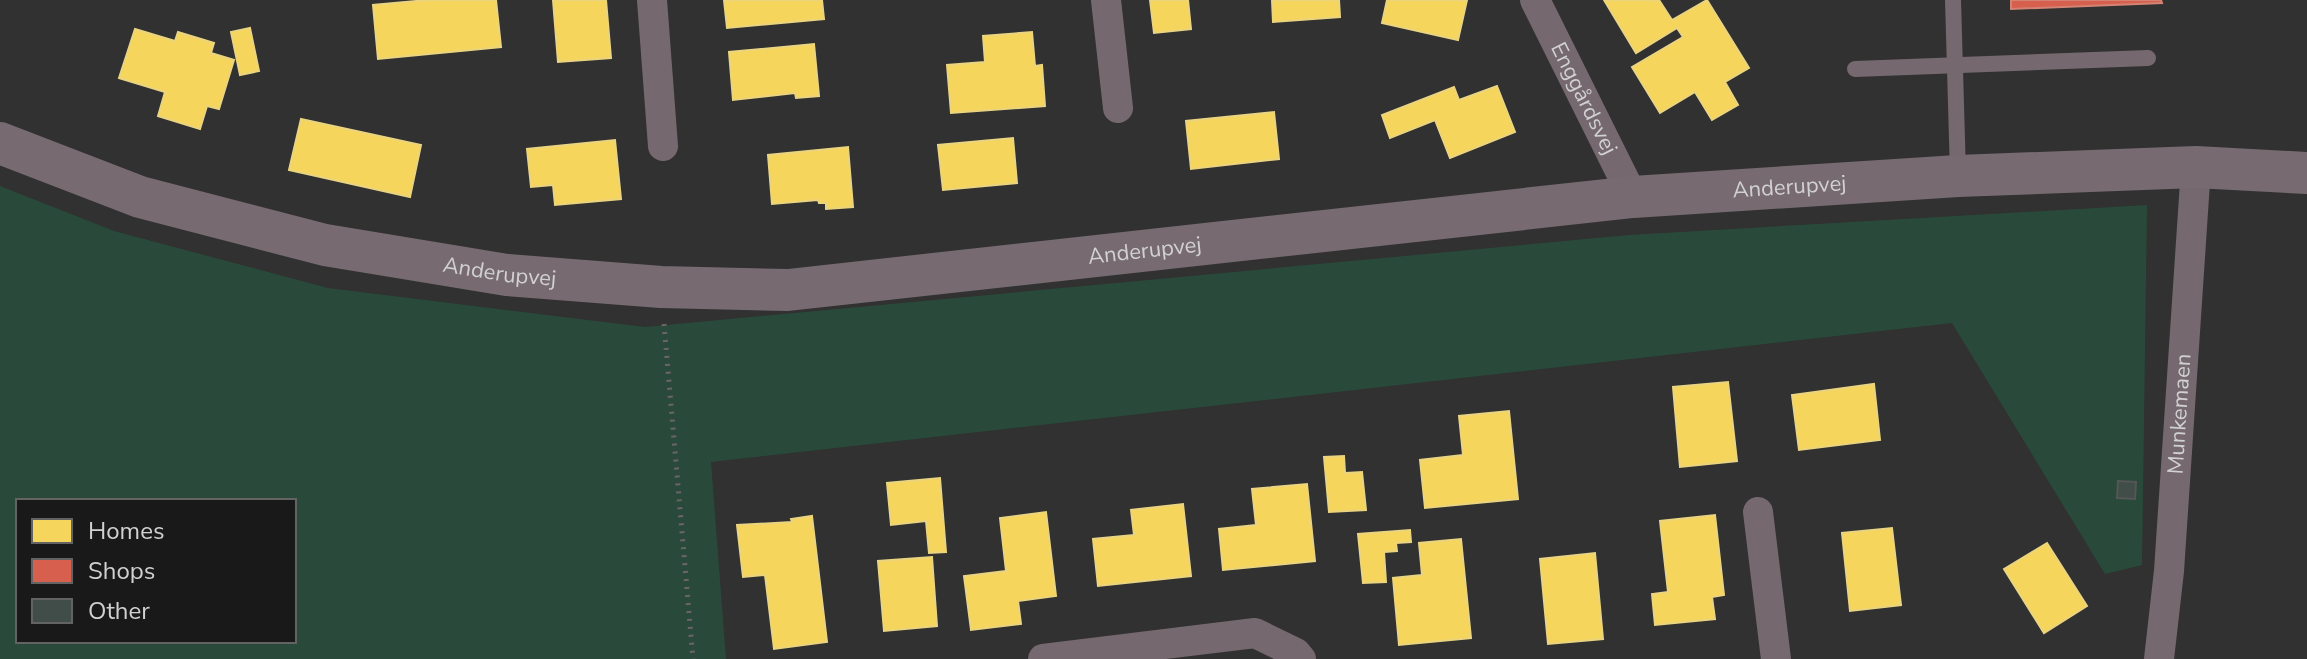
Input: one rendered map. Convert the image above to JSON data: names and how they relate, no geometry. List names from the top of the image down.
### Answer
{
  "streets": {
    "street": ["Enggårdsvej", "Anderupvej", "Munkemaen"]
  },
  "crossings": [
    ["Enggårdsvej", "Anderupvej"],
    ["Anderupvej", "Munkemaen"]
  ],
  "legend": ["Homes", "Shops", "Other"]
}
